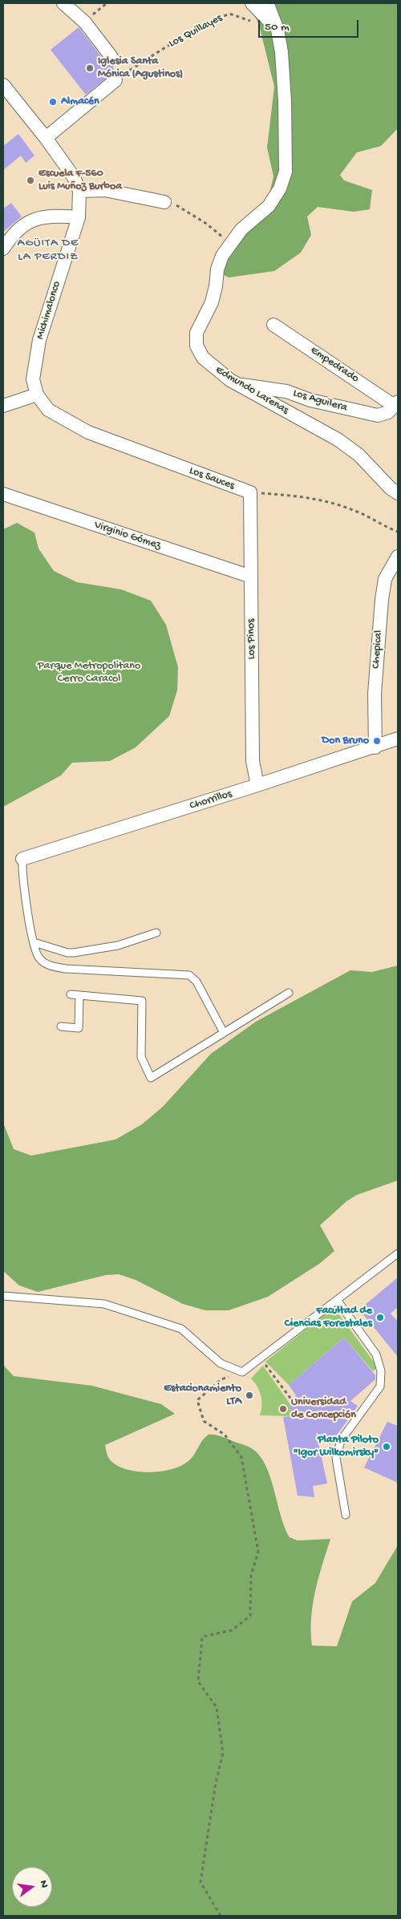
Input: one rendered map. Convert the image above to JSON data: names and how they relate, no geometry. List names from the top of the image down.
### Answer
{
  "streets": {
    "street": [
      "Michimalonco",
      "Empedrado",
      "Edmundo Larenas",
      "Los Aguilera",
      "Los Sauces",
      "Virginio Gómez",
      "Los Pinos",
      "Chepical",
      "Chorrillos"
    ],
    "path": ["Los Quillayes"]
  },
  "crossings": [
    ["Michimalonco", "Los Sauces"],
    ["Empedrado", "Los Aguilera"],
    ["Edmundo Larenas", "Los Aguilera"],
    ["Los Sauces", "Los Pinos"],
    ["Virginio Gómez", "Los Pinos"],
    ["Los Pinos", "Chorrillos"],
    ["Chepical", "Chorrillos"]
  ],
  "districts": ["AGÜITA DE LA PERDIZ"],
  "parks": ["Parque Metropolitano Cerro Caracol"],
  "places": [
    "Iglesia Santa Mónica (Agustinos)",
    "Almacén",
    "Escuela F-560 Luis Muñoz Burboa",
    "Don Bruno",
    "Facultad de Ciencias Forestales",
    "Estacionamiento LTA",
    "Universidad de Concepción",
    "Planta Piloto \"Igor Wilkomirsky\""
  ],
  "scale_bar": "50 m",
  "north": "right"
}
